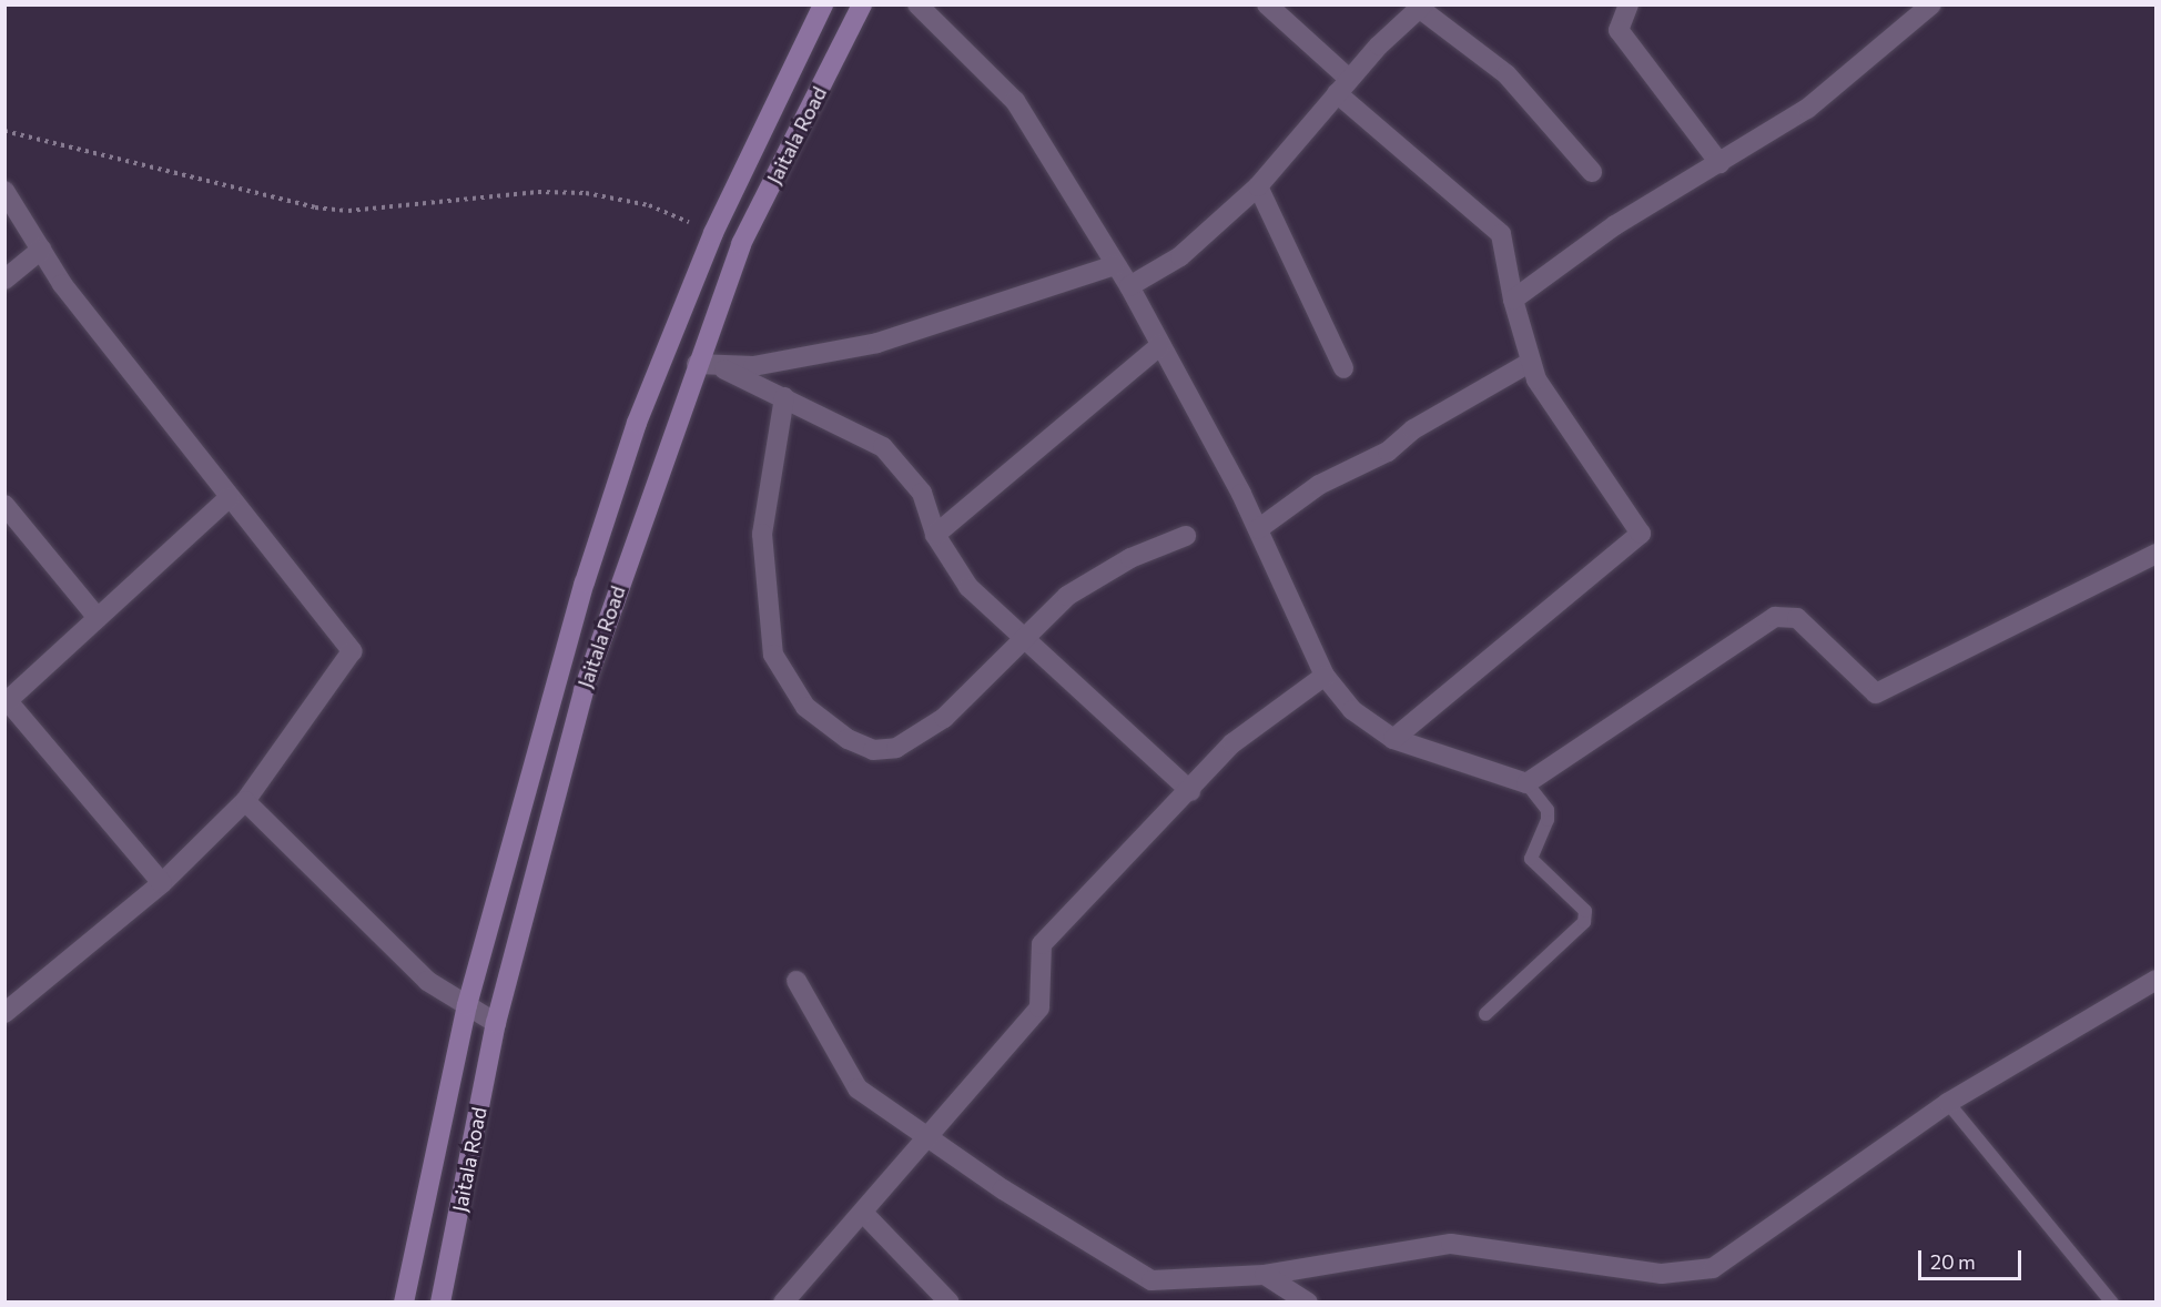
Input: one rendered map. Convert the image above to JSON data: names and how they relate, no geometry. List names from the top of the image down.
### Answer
{
  "streets": {
    "street": ["Jaitala Road"]
  },
  "scale_bar": "20 m"
}
